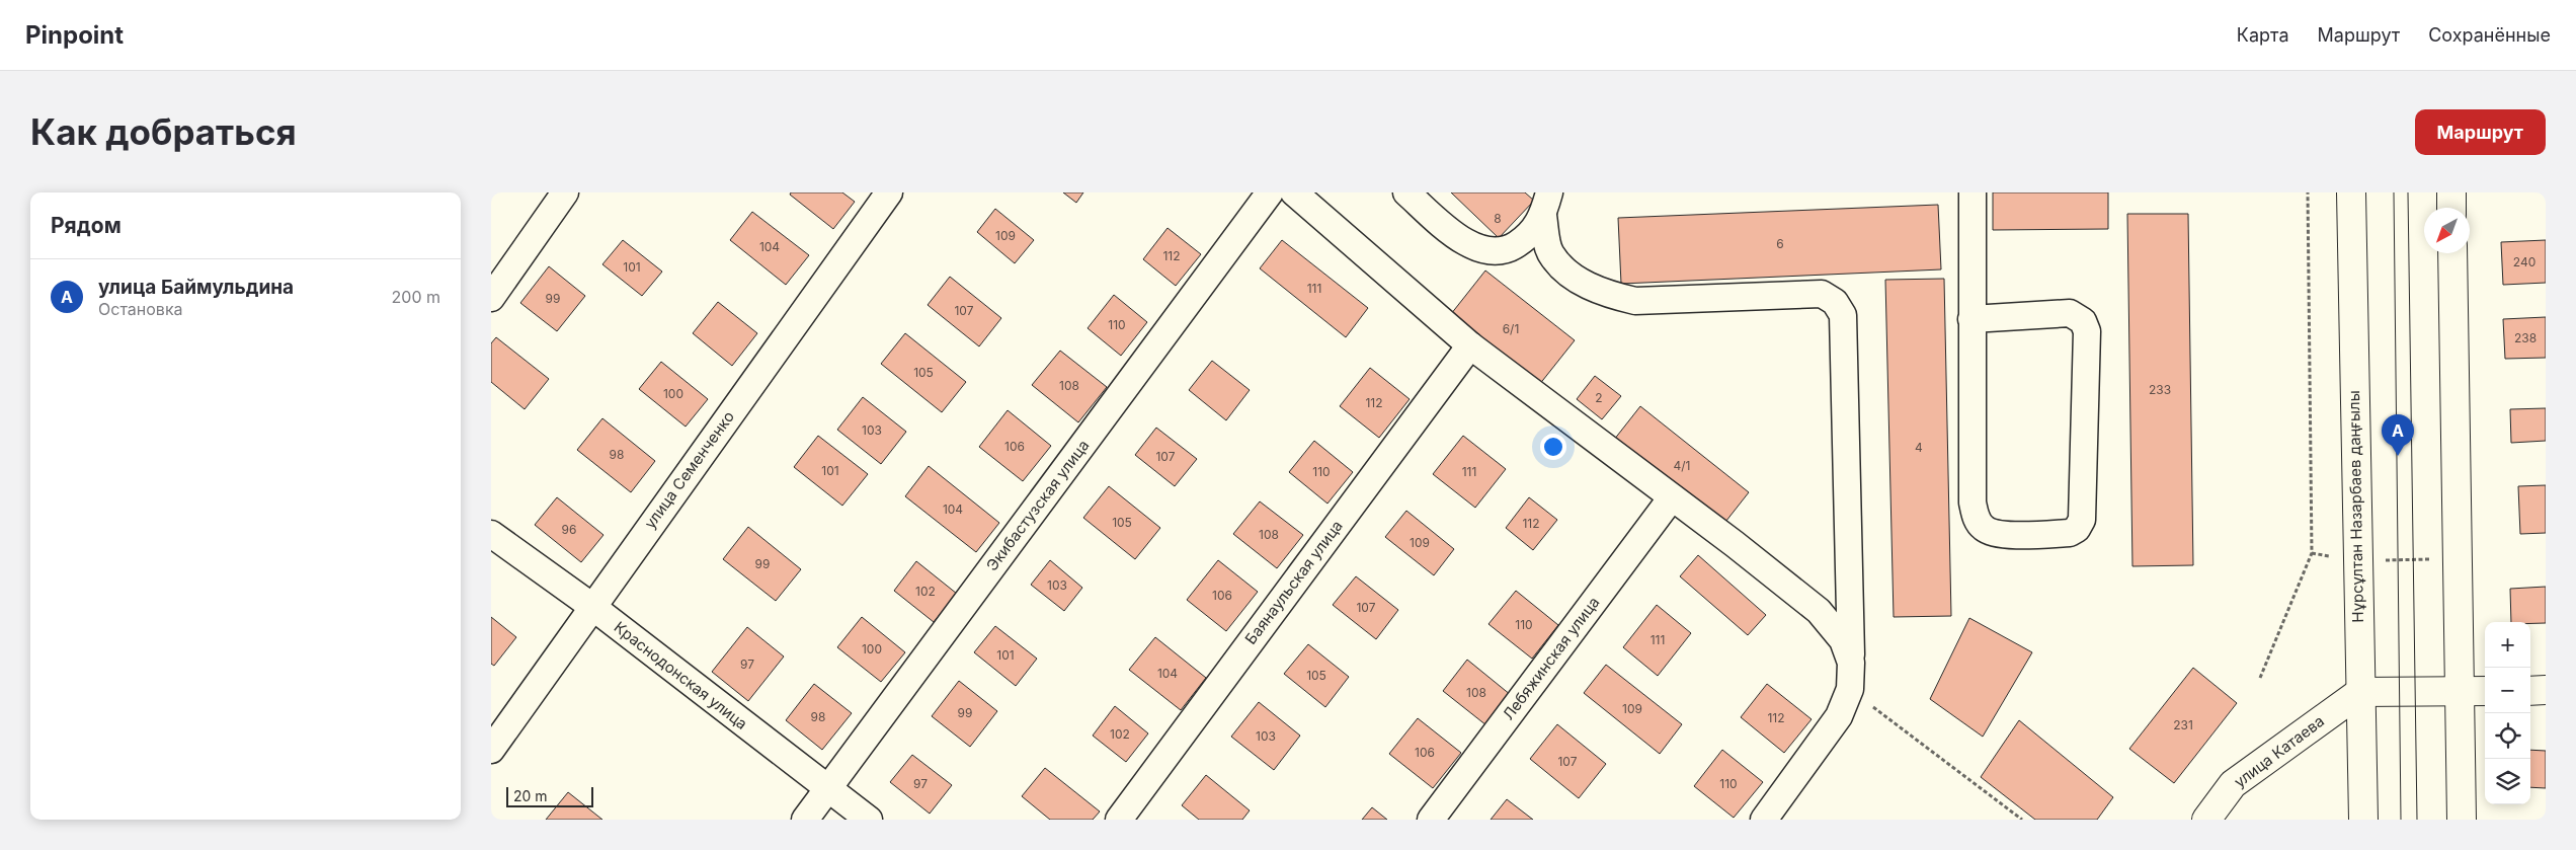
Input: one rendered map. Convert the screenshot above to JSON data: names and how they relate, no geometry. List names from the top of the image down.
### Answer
{
  "streets": {
    "main road": ["Нұрсұлтан Назарбаев даңғылы", "улица Катаева"],
    "street": [
      "улица Семенченко",
      "Экибастузская улица",
      "Баянаульская улица",
      "Лебяжинская улица",
      "Краснодонская улица"
    ]
  },
  "crossings": [
    ["улица Семенченко", "Краснодонская улица"],
    ["Экибастузская улица", "Краснодонская улица"],
    ["Нұрсұлтан Назарбаев даңғылы", "улица Катаева"]
  ],
  "house_numbers": [
    "8",
    "109",
    "6",
    "104",
    "112",
    "240",
    "101",
    "111",
    "99",
    "107",
    "110",
    "6/1",
    "238",
    "105",
    "108",
    "233",
    "100",
    "2",
    "112",
    "103",
    "106",
    "4",
    "98",
    "107",
    "4/1",
    "101",
    "110",
    "111",
    "104",
    "105",
    "112",
    "96",
    "108",
    "109",
    "99",
    "103",
    "102",
    "106",
    "107",
    "110",
    "111",
    "100",
    "101",
    "97",
    "104",
    "105",
    "108",
    "109",
    "99",
    "98",
    "112",
    "231",
    "102",
    "103",
    "106",
    "107",
    "97",
    "110"
  ],
  "scale_bar": "20 m",
  "north": "bottom left",
  "page": {
    "header": "Pinpoint",
    "nav": ["Карта", "Маршрут", "Сохранённые"],
    "buttons": "Маршрут",
    "title": "Как добраться",
    "heading": "Рядом",
    "list": [
      {
        "mark": "A",
        "name": "улица Баймульдина",
        "note": "Остановка",
        "value": "200 m"
      }
    ],
    "pins": "A",
    "map_buttons": ["+", "−"],
    "scale": "20 m"
  }
}
